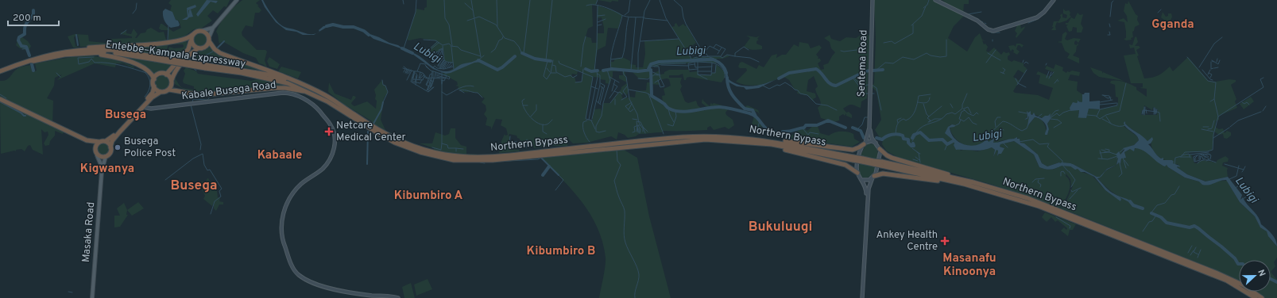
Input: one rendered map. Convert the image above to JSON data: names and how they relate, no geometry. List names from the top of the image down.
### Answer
{
  "streets": {
    "highway": ["Entebbe–Kampala Expressway", "Northern Bypass"],
    "main road": ["Masaka Road"],
    "street": ["Sentema Road", "Kabale Busega Road"]
  },
  "crossings": [
    ["Entebbe–Kampala Expressway", "Northern Bypass"]
  ],
  "districts": [
    "Gganda",
    "Busega",
    "Kabaale",
    "Kigwanya",
    "Busega",
    "Kibumbiro A",
    "Bukuluugi",
    "Kibumbiro B",
    "Masanafu Kinoonya"
  ],
  "water": ["Lubigi"],
  "places": {
    "health": ["Netcare Medical Center", "Ankey Health Centre"],
    "other": ["Busega Police Post"]
  },
  "scale_bar": "200 m",
  "north": "right"
}
